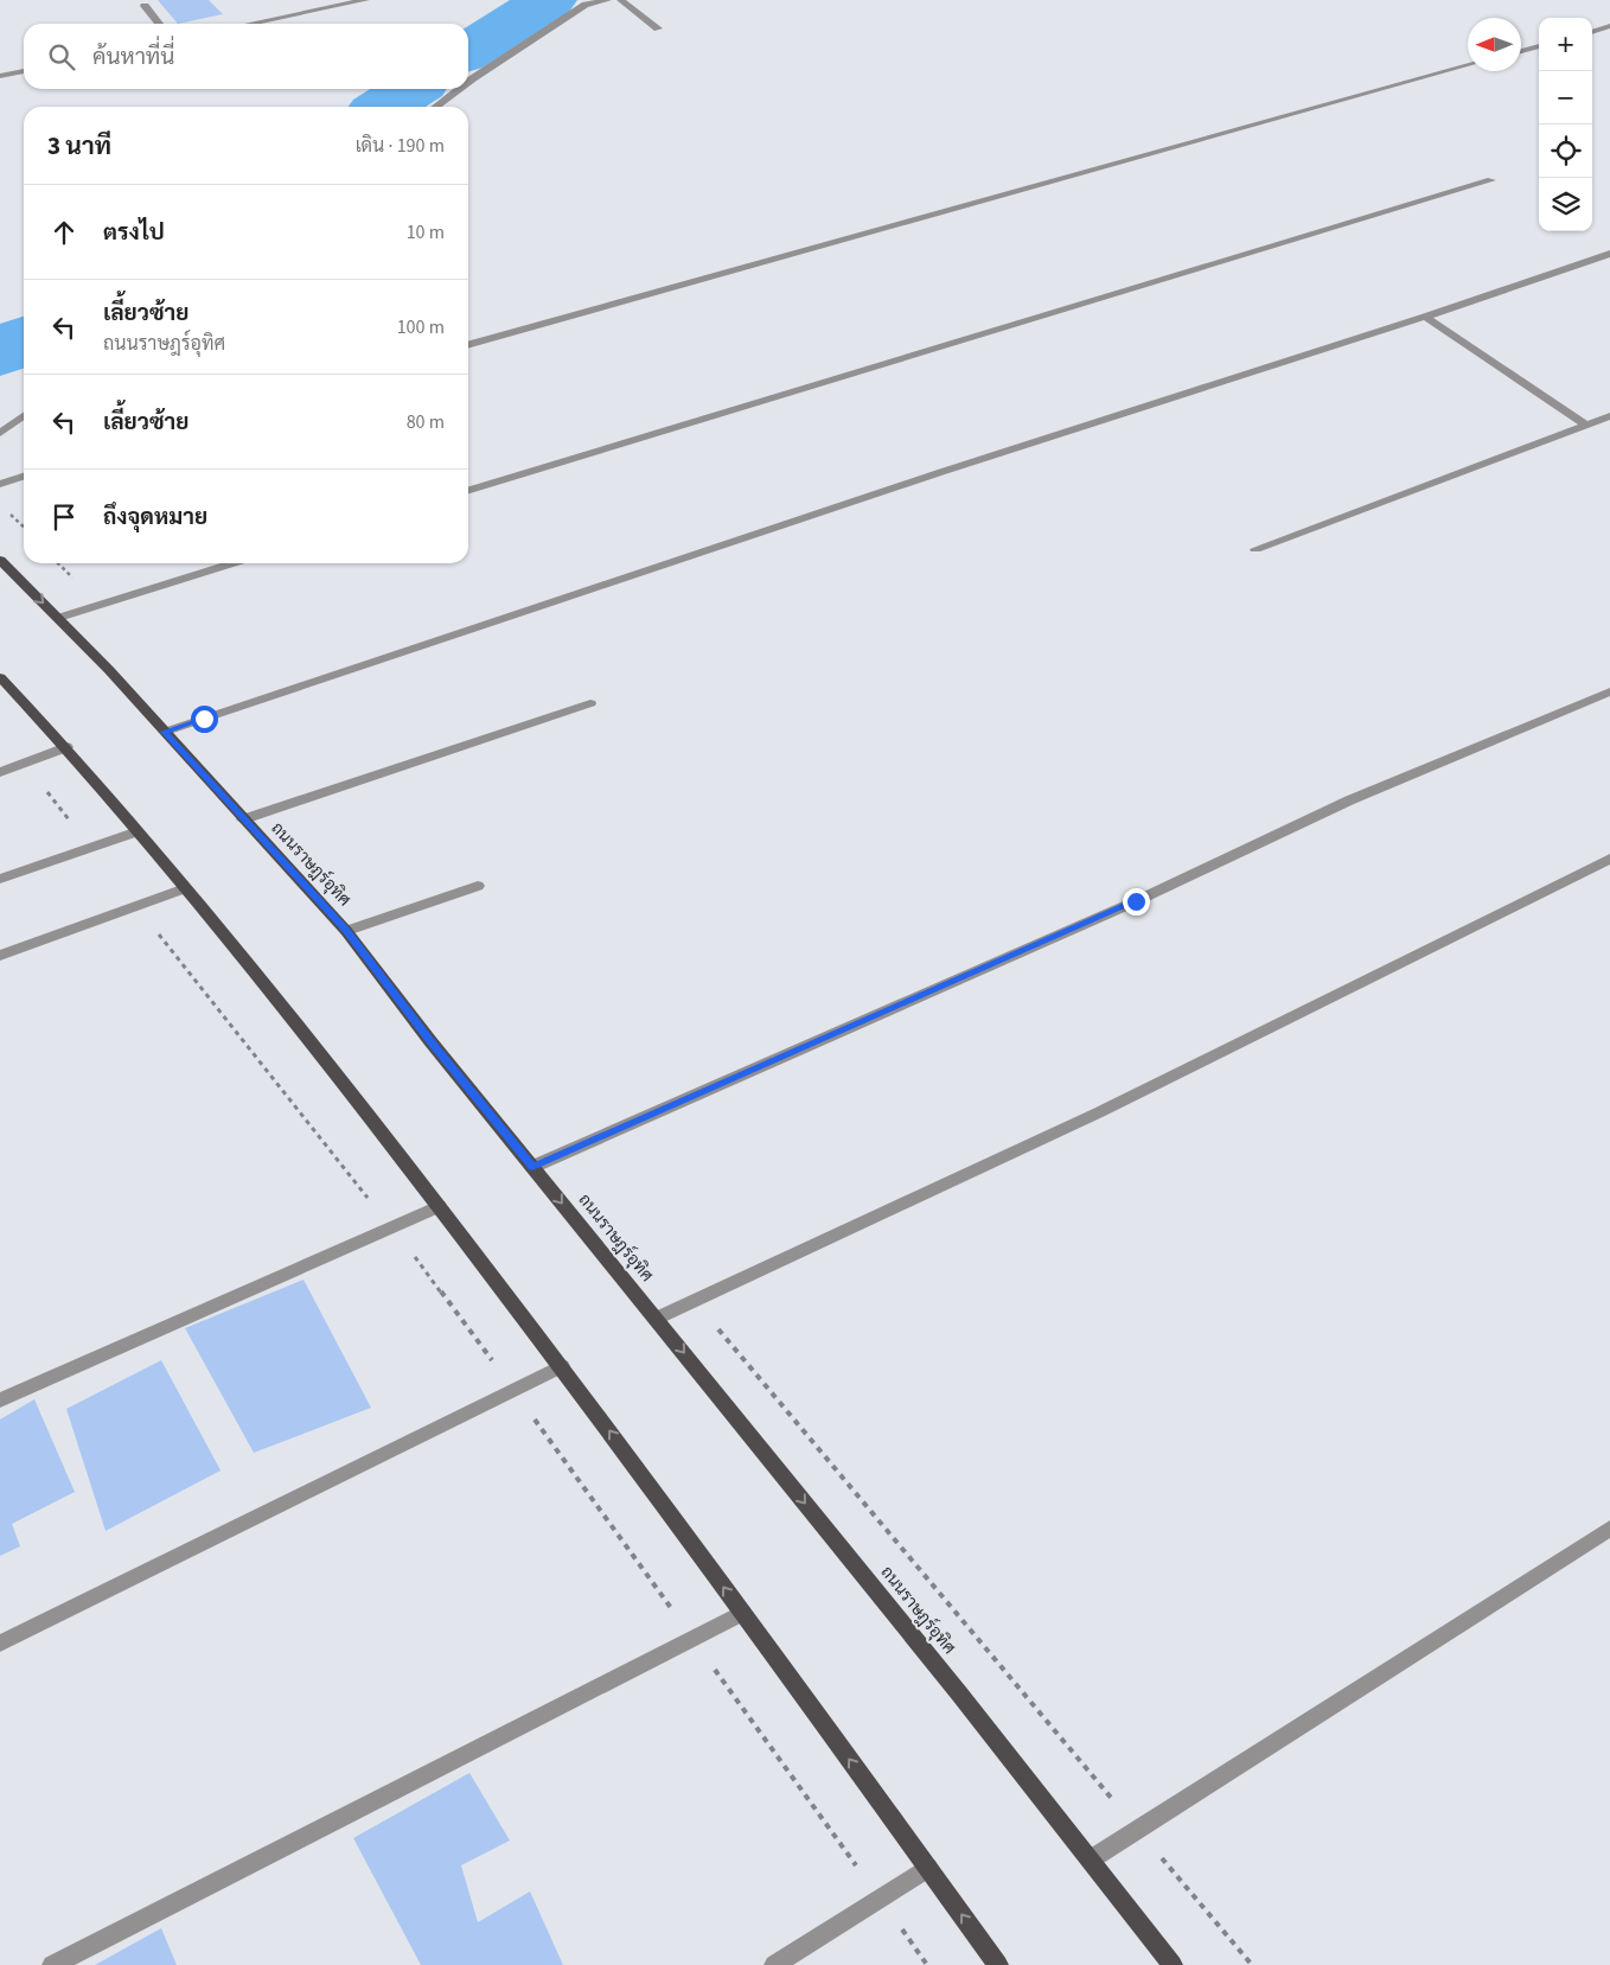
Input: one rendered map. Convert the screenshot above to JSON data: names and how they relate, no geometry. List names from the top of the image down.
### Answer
{
  "streets": {
    "main road": ["ถนนราษฎร์อุทิศ"]
  },
  "north": "left",
  "page": {
    "map_buttons": ["+", "−"],
    "search": "ค้นหาที่นี่",
    "heading": ["3 นาที", "เดิน · 190 m"],
    "list": [
      ["ตรงไป", "10 m"],
      ["เลี้ยวซ้าย", "ถนนราษฎร์อุทิศ", "100 m"],
      ["เลี้ยวซ้าย", "80 m"],
      "ถึงจุดหมาย"
    ]
  }
}
